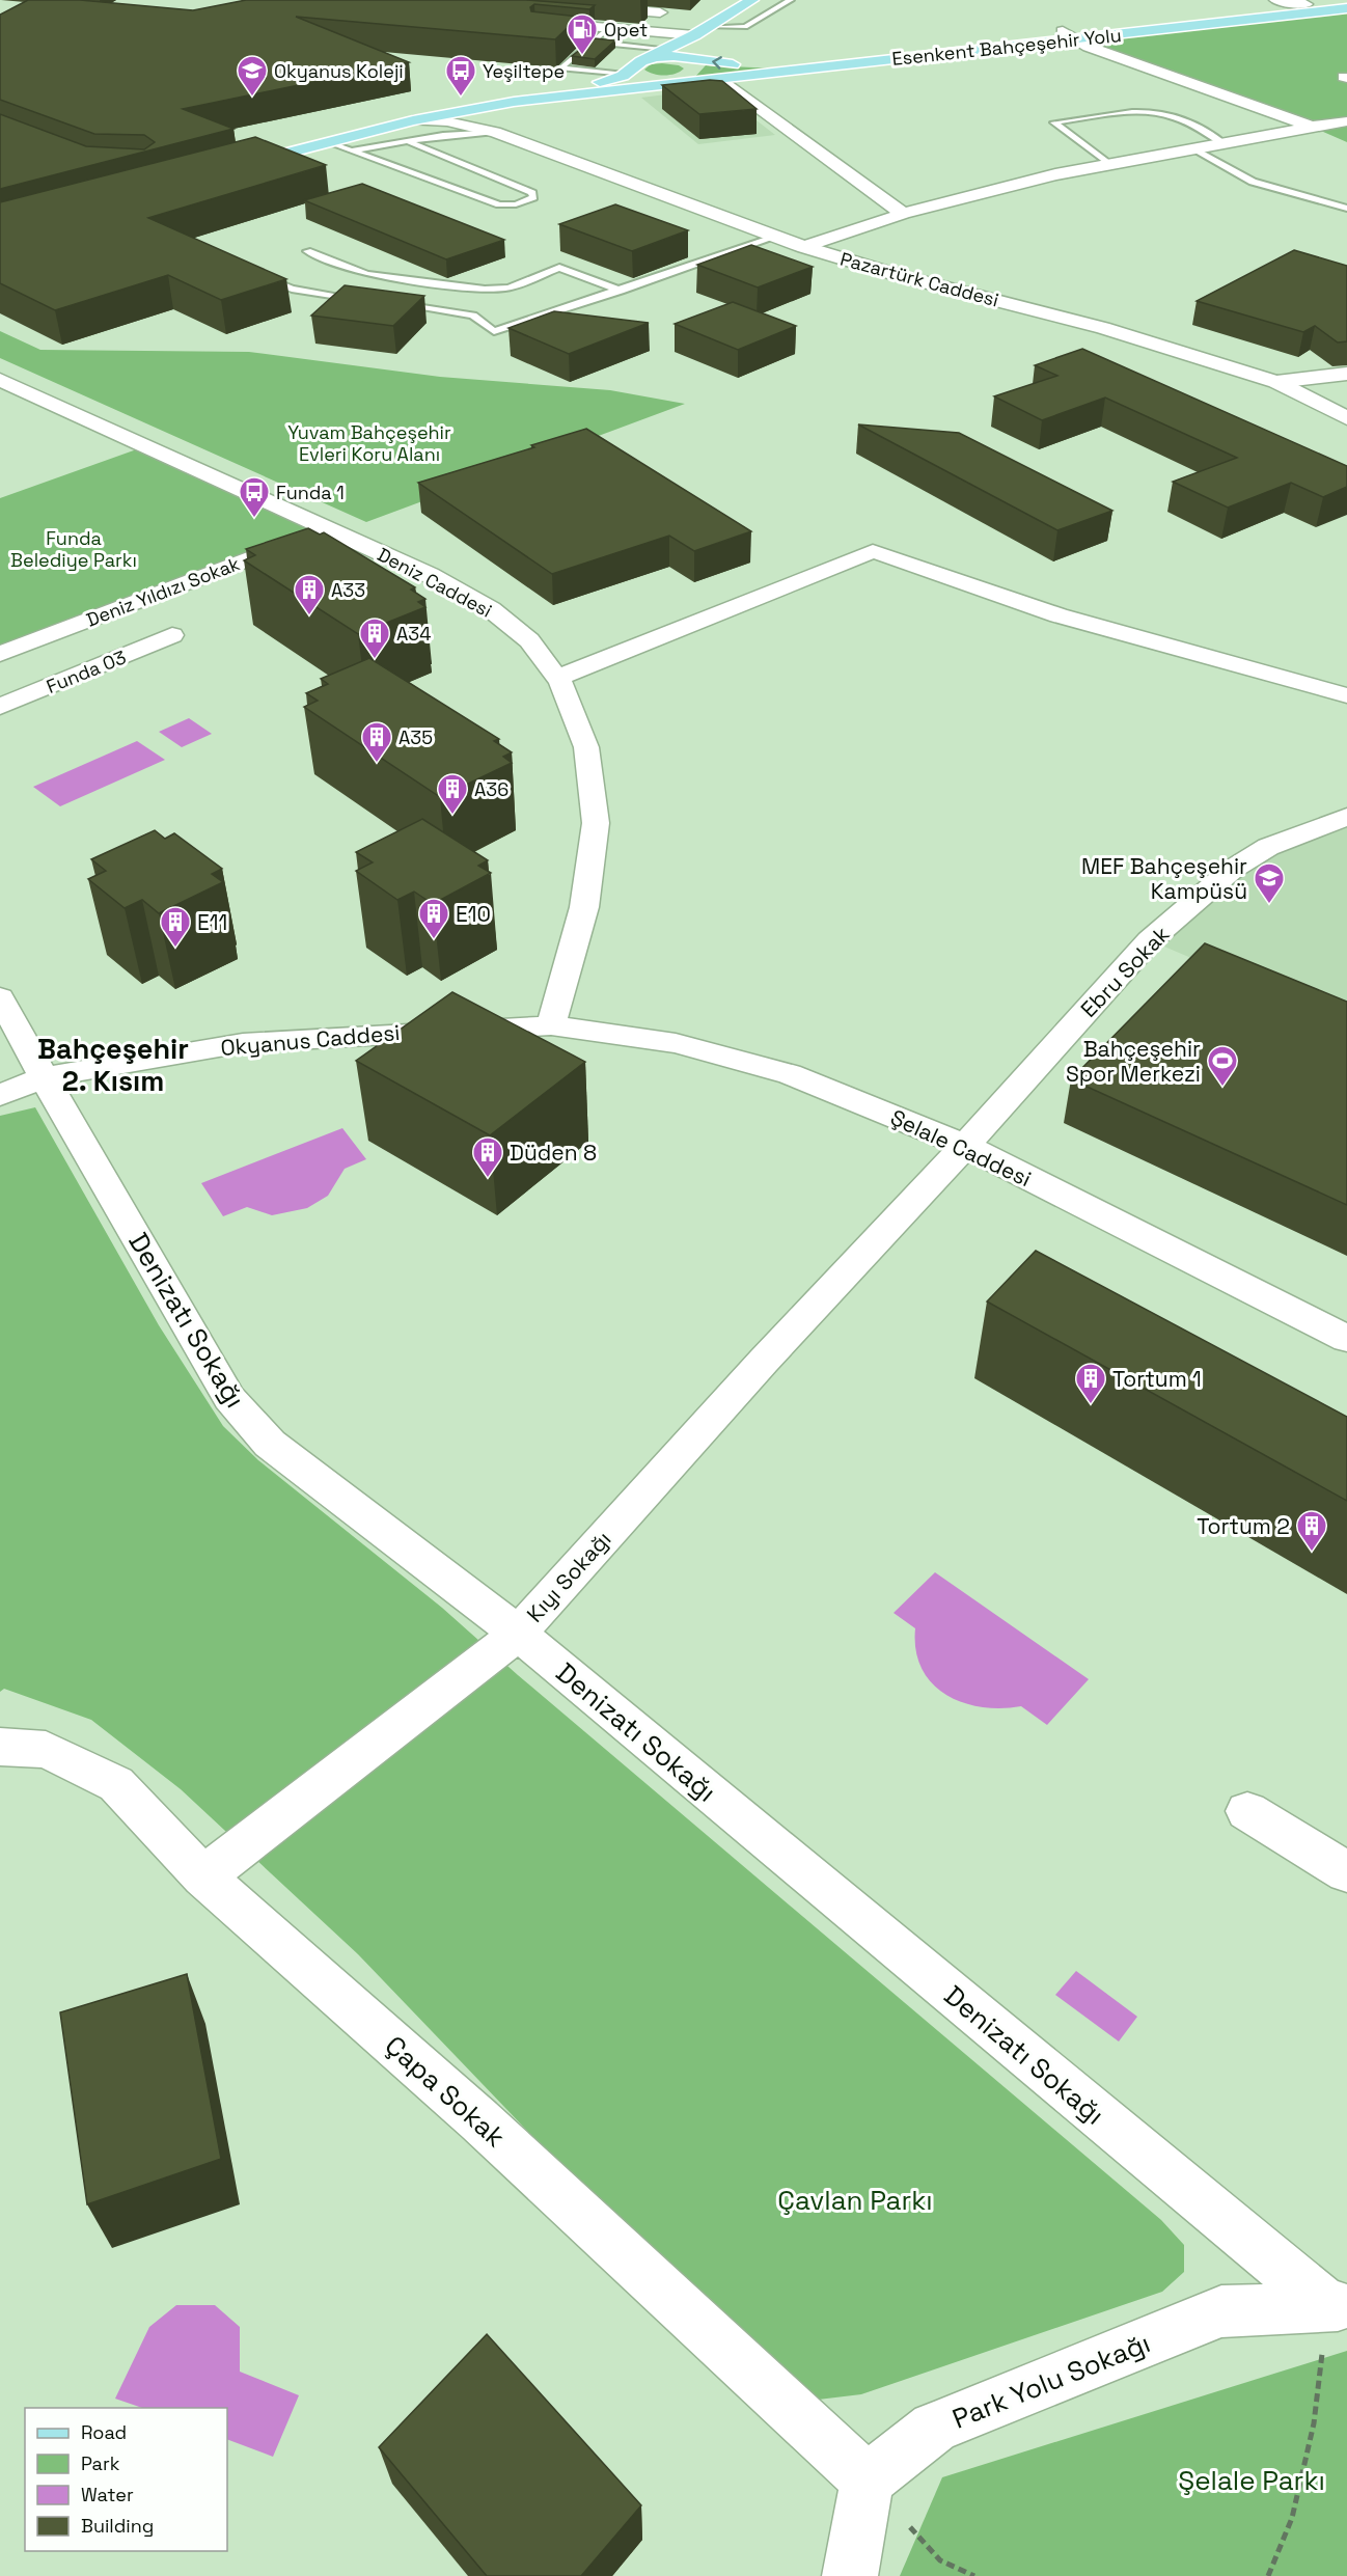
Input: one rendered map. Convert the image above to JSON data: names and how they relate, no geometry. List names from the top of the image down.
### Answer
{
  "streets": {
    "main road": ["Esenkent Bahçeşehir Yolu"],
    "street": [
      "Pazartürk Caddesi",
      "Deniz Caddesi",
      "Deniz Yıldızı Sokak",
      "Funda 03",
      "Ebru Sokak",
      "Okyanus Caddesi",
      "Şelale Caddesi",
      "Denizatı Sokağı",
      "Kıyı Sokağı",
      "Çapa Sokak",
      "Park Yolu Sokağı"
    ]
  },
  "crossings": [
    ["Esenkent Bahçeşehir Yolu", "Pazartürk Caddesi"],
    ["Deniz Caddesi", "Deniz Yıldızı Sokak"],
    ["Deniz Caddesi", "Okyanus Caddesi"],
    ["Deniz Caddesi", "Şelale Caddesi"],
    ["Ebru Sokak", "Şelale Caddesi"],
    ["Ebru Sokak", "Kıyı Sokağı"],
    ["Okyanus Caddesi", "Şelale Caddesi"],
    ["Okyanus Caddesi", "Denizatı Sokağı"],
    ["Denizatı Sokağı", "Kıyı Sokağı"],
    ["Denizatı Sokağı", "Park Yolu Sokağı"],
    ["Kıyı Sokağı", "Çapa Sokak"],
    ["Çapa Sokak", "Park Yolu Sokağı"]
  ],
  "districts": ["Bahçeşehir 2. Kısım"],
  "parks": [
    "Yuvam Bahçeşehir Evleri Koru Alanı",
    "Funda Belediye Parkı",
    "Çavlan Parkı",
    "Şelale Parkı"
  ],
  "places": {
    "fuel station": ["Opet"],
    "school or university": ["Okyanus Koleji", "MEF Bahçeşehir Kampüsü"],
    "bus stop": ["Yeşiltepe", "Funda 1"],
    "building": [
      "A33",
      "A34",
      "A35",
      "A36",
      "E10",
      "E11",
      "Düden 8",
      "Tortum 1",
      "Tortum 2"
    ],
    "sports": ["Bahçeşehir Spor Merkezi"]
  },
  "legend": [
    "Road",
    "Park",
    "Water",
    "Building"
  ]
}
